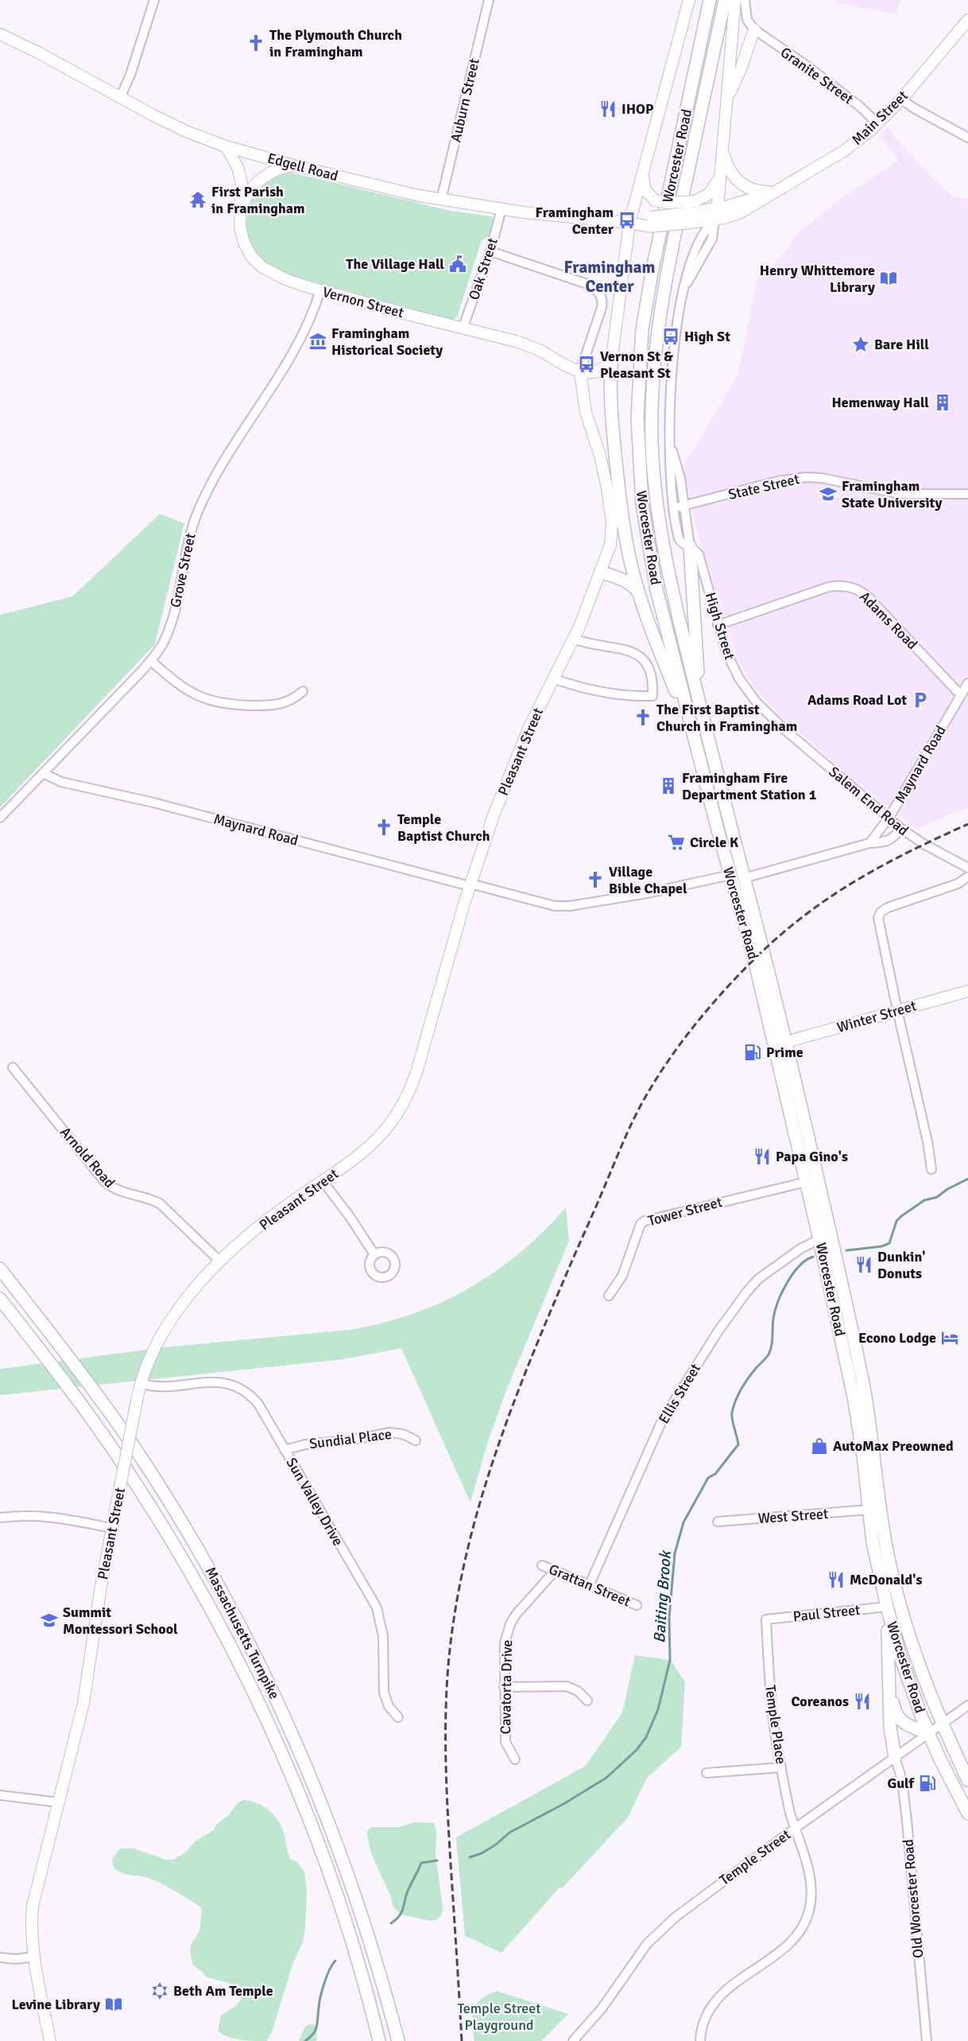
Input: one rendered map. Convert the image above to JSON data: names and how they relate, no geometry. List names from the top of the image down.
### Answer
{
  "streets": {
    "highway": ["Worcester Road", "Massachusetts Turnpike"],
    "main road": [
      "Main Street",
      "Edgell Road",
      "Vernon Street",
      "Pleasant Street",
      "Winter Street"
    ],
    "street": [
      "Granite Street",
      "Auburn Street",
      "Oak Street",
      "State Street",
      "Grove Street",
      "Adams Road",
      "High Street",
      "Maynard Road",
      "Salem End Road",
      "Arnold Road",
      "Tower Street",
      "Ellis Street",
      "Sundial Place",
      "Sun Valley Drive",
      "West Street",
      "Grattan Street",
      "Paul Street",
      "Cavatorta Drive",
      "Temple Place",
      "Temple Street",
      "Old Worcester Road"
    ]
  },
  "crossings": [
    ["Granite Street", "Main Street"],
    ["Auburn Street", "Edgell Road"],
    ["Main Street", "Edgell Road"],
    ["Main Street", "High Street"],
    ["Worcester Road", "Edgell Road"],
    ["Worcester Road", "Maynard Road"],
    ["Worcester Road", "Winter Street"],
    ["Worcester Road", "Tower Street"],
    ["Worcester Road", "Ellis Street"],
    ["Worcester Road", "West Street"],
    ["Worcester Road", "Paul Street"],
    ["Worcester Road", "Temple Street"],
    ["Edgell Road", "Oak Street"],
    ["Edgell Road", "Vernon Street"],
    ["Edgell Road", "High Street"],
    ["Oak Street", "Vernon Street"],
    ["Vernon Street", "Grove Street"],
    ["Vernon Street", "Pleasant Street"],
    ["State Street", "High Street"],
    ["Grove Street", "Maynard Road"],
    ["Adams Road", "High Street"],
    ["Adams Road", "Maynard Road"],
    ["High Street", "Salem End Road"],
    ["Pleasant Street", "Maynard Road"],
    ["Pleasant Street", "Arnold Road"],
    ["Pleasant Street", "Sun Valley Drive"],
    ["Maynard Road", "Salem End Road"],
    ["Ellis Street", "Grattan Street"],
    ["Sundial Place", "Sun Valley Drive"],
    ["Grattan Street", "Cavatorta Drive"],
    ["Paul Street", "Temple Place"],
    ["Temple Place", "Temple Street"],
    ["Temple Street", "Old Worcester Road"]
  ],
  "districts": ["Framingham Center"],
  "water": ["Baiting Brook"],
  "parks": ["Temple Street Playground"],
  "places": {
    "church": [
      "The Plymouth Church in Framingham",
      "The First Baptist Church in Framingham",
      "Temple Baptist Church",
      "Village Bible Chapel"
    ],
    "restaurant": [
      "IHOP",
      "Papa Gino's",
      "Dunkin' Donuts",
      "McDonald's",
      "Coreanos"
    ],
    "temple": ["First Parish in Framingham"],
    "bus stop": ["Framingham Center", "High St", "Vernon St & Pleasant St"],
    "public building": ["The Village Hall"],
    "library": ["Henry Whittemore Library", "Levine Library"],
    "museum": ["Framingham Historical Society"],
    "place": ["Bare Hill"],
    "building": ["Hemenway Hall", "Framingham Fire Department Station 1"],
    "school or university": ["Framingham State University", "Summit Montessori School"],
    "parking": ["Adams Road Lot"],
    "supermarket": ["Circle K"],
    "fuel station": ["Prime", "Gulf"],
    "hotel": ["Econo Lodge"],
    "shop": ["AutoMax Preowned"],
    "synagogue": ["Beth Am Temple"]
  }
}
